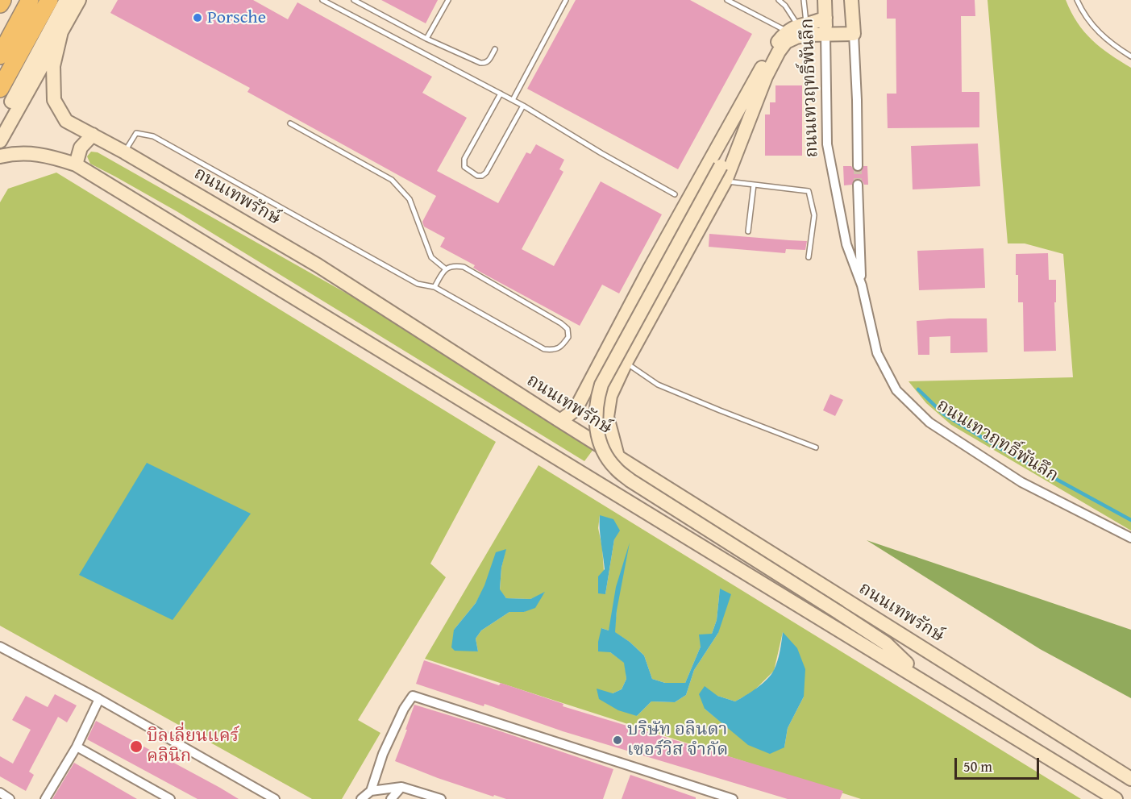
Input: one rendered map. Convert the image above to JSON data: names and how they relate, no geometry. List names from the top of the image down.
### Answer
{
  "streets": {
    "main road": ["ถนนเทวฤทธิ์พันลึก", "ถนนเทพรักษ์"]
  },
  "places": ["Porsche", "บริษัท อลินดา เซอร์วิส จำกัด", "บิลเลี่ยนแคร์ คลินิก"],
  "scale_bar": "50 m"
}
